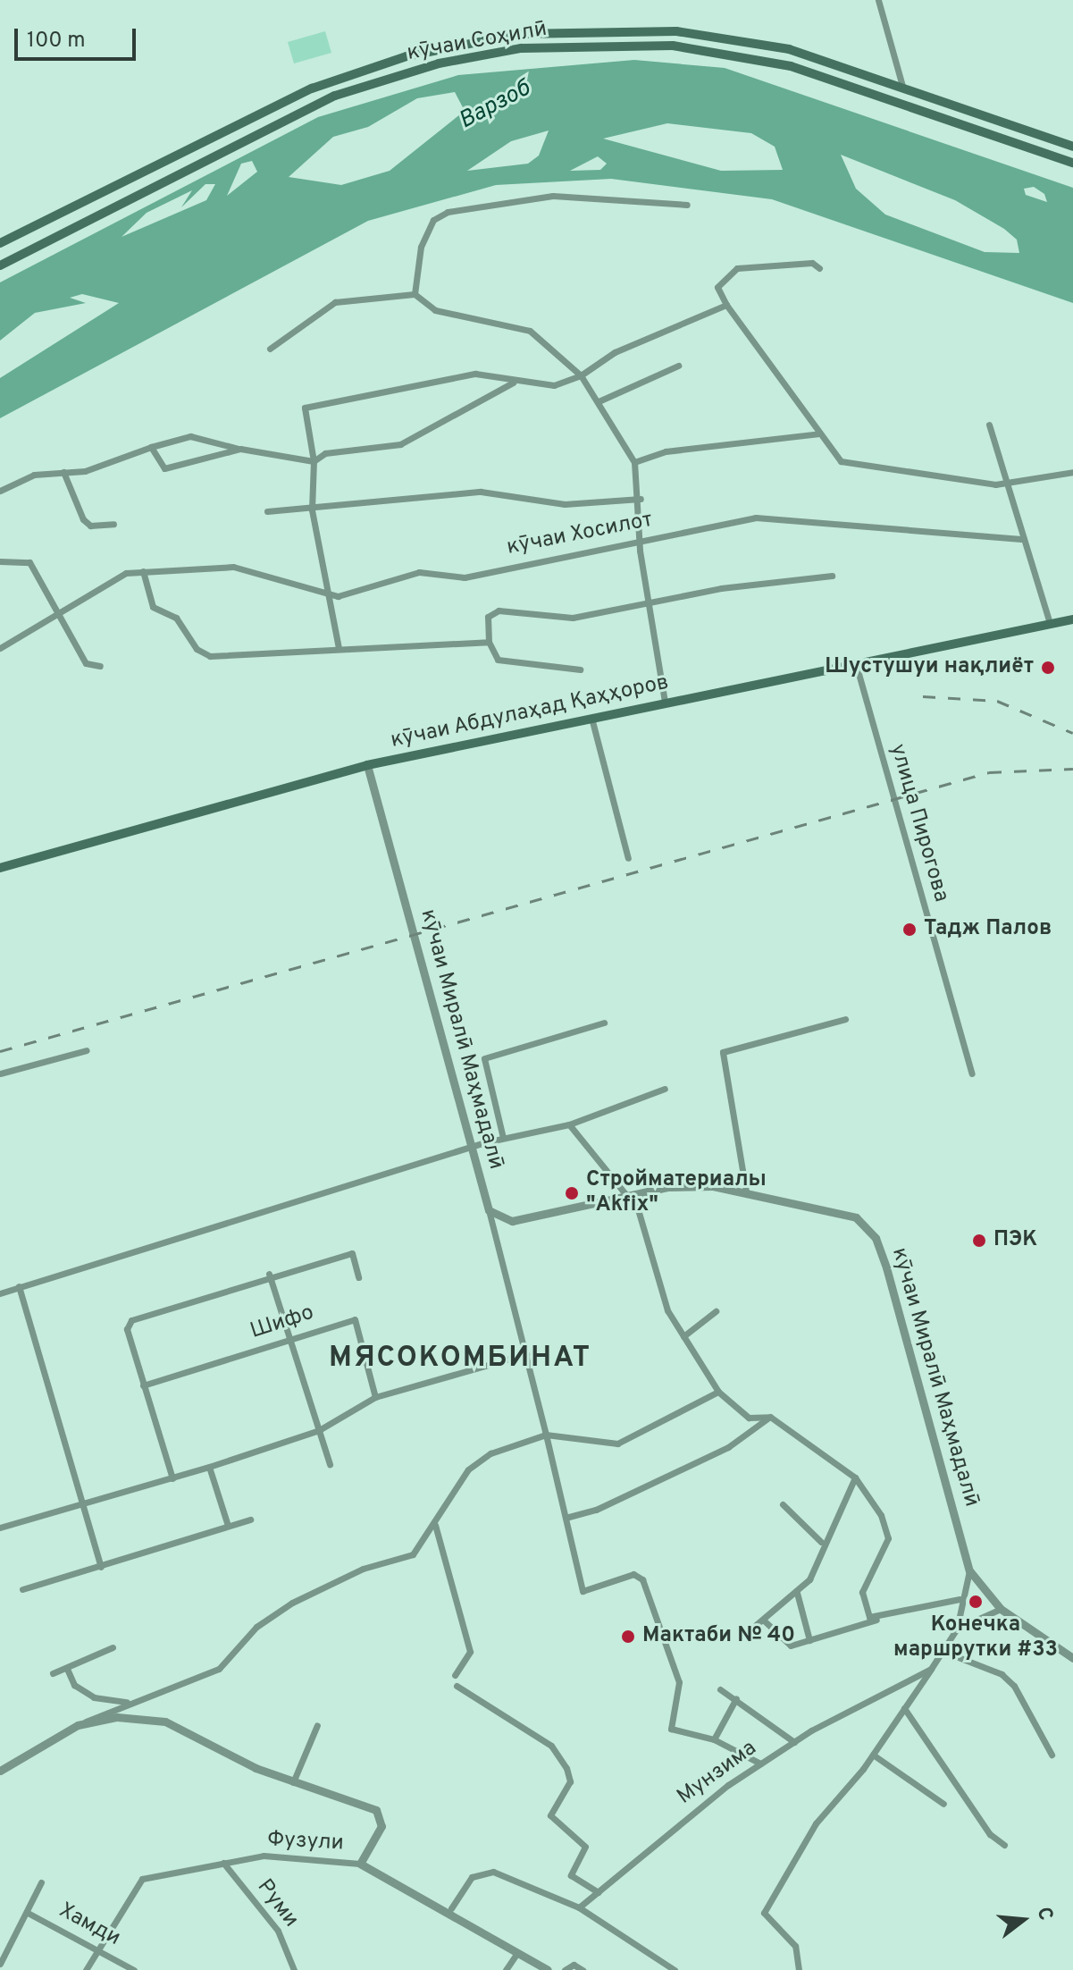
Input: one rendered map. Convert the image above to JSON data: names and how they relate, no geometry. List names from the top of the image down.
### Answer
{
  "streets": {
    "main road": ["кӯчаи Соҳилӣ", "кӯчаи Абдулаҳад Қаҳҳоров"],
    "street": [
      "кӯчаи Хосилот",
      "улица Пирогова",
      "кӯчаи Миралӣ Маҳмадалӣ",
      "Шифо",
      "Мунзима",
      "Фузули",
      "Руми",
      "Хамди"
    ]
  },
  "crossings": [
    ["кӯчаи Абдулаҳад Қаҳҳоров", "улица Пирогова"],
    ["кӯчаи Абдулаҳад Қаҳҳоров", "кӯчаи Миралӣ Маҳмадалӣ"],
    ["кӯчаи Миралӣ Маҳмадалӣ", "Мунзима"],
    ["Фузули", "Руми"],
    ["Фузули", "Хамди"]
  ],
  "districts": ["МЯСОКОМБИНАТ"],
  "water": ["Варзоб"],
  "places": [
    "Шустушуи нақлиёт",
    "Тадж Палов",
    "Стройматериалы \"Akfix\"",
    "ПЭК",
    "Конечка маршрутки #33",
    "Мактаби № 40"
  ],
  "scale_bar": "100 m",
  "north": "right"
}
